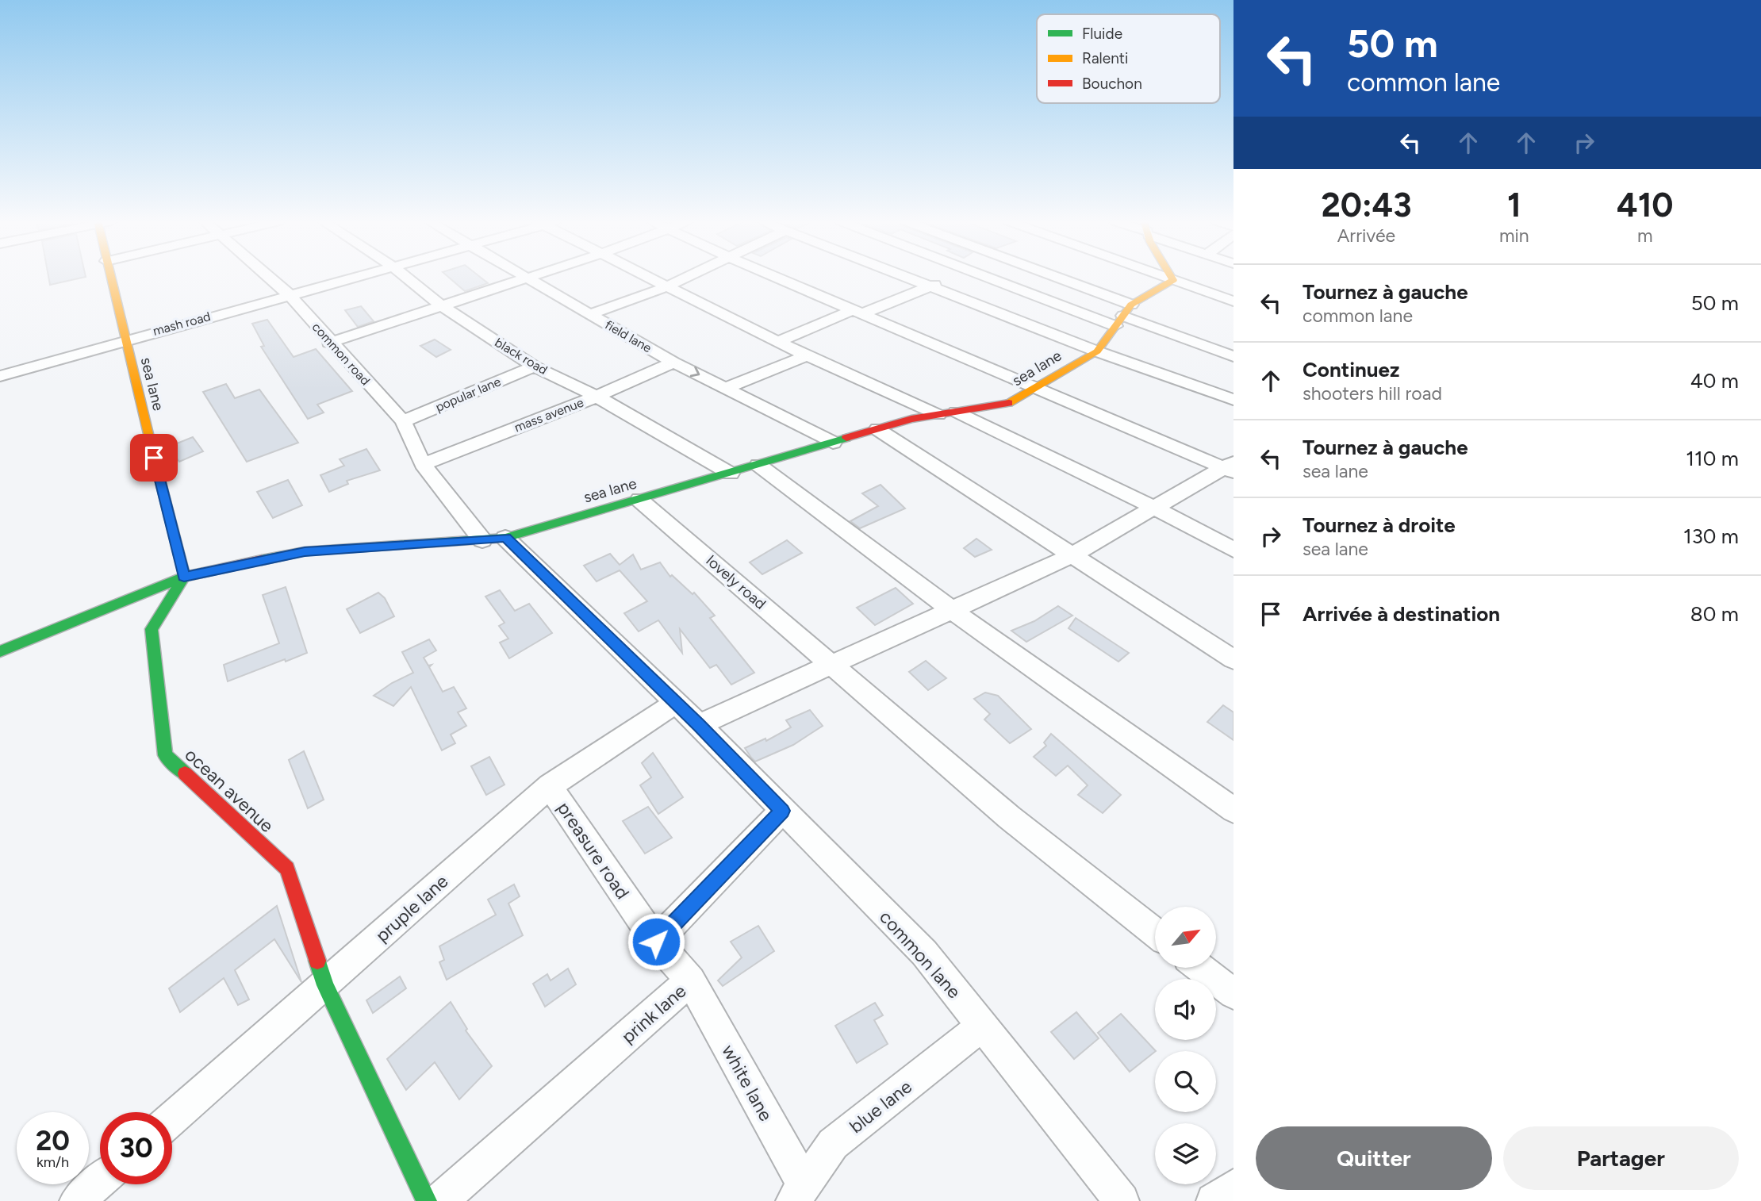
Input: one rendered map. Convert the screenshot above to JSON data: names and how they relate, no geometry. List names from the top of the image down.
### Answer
{
  "streets": {
    "street": [
      "mash road",
      "field lane",
      "common road",
      "black road",
      "sea lane",
      "popular lane",
      "mass avenue",
      "lovely road",
      "ocean avenue",
      "preasure road",
      "pruple lane",
      "common lane",
      "prink lane",
      "white lane",
      "blue lane"
    ]
  },
  "crossings": [
    ["mash road", "common road"],
    ["mash road", "sea lane"],
    ["field lane", "sea lane"],
    ["field lane", "mass avenue"],
    ["common road", "popular lane"],
    ["black road", "sea lane"],
    ["black road", "popular lane"],
    ["black road", "mass avenue"],
    ["sea lane", "lovely road"],
    ["sea lane", "ocean avenue"],
    ["sea lane", "common lane"],
    ["ocean avenue", "pruple lane"],
    ["preasure road", "pruple lane"],
    ["preasure road", "prink lane"],
    ["pruple lane", "common lane"],
    ["common lane", "blue lane"],
    ["prink lane", "white lane"],
    ["white lane", "blue lane"]
  ],
  "legend": ["Fluide", "Ralenti", "Bouchon"],
  "north": "top right",
  "page": {
    "turn": ["50 m", "common lane"],
    "eta": [
      "20:43",
      "Arrivée",
      "1",
      "min",
      "410",
      "m"
    ],
    "list": [
      {
        "name": "Tournez à gauche",
        "note": "common lane",
        "value": "50 m"
      },
      {
        "name": "Continuez",
        "note": "shooters hill road",
        "value": "40 m"
      },
      {
        "name": "Tournez à gauche",
        "note": "sea lane",
        "value": "110 m"
      },
      {
        "name": "Tournez à droite",
        "note": "sea lane",
        "value": "130 m"
      },
      {
        "name": "Arrivée à destination",
        "value": "80 m"
      }
    ],
    "speed": "20 km/h",
    "limit": "30",
    "buttons": ["Quitter", "Partager"]
  }
}
